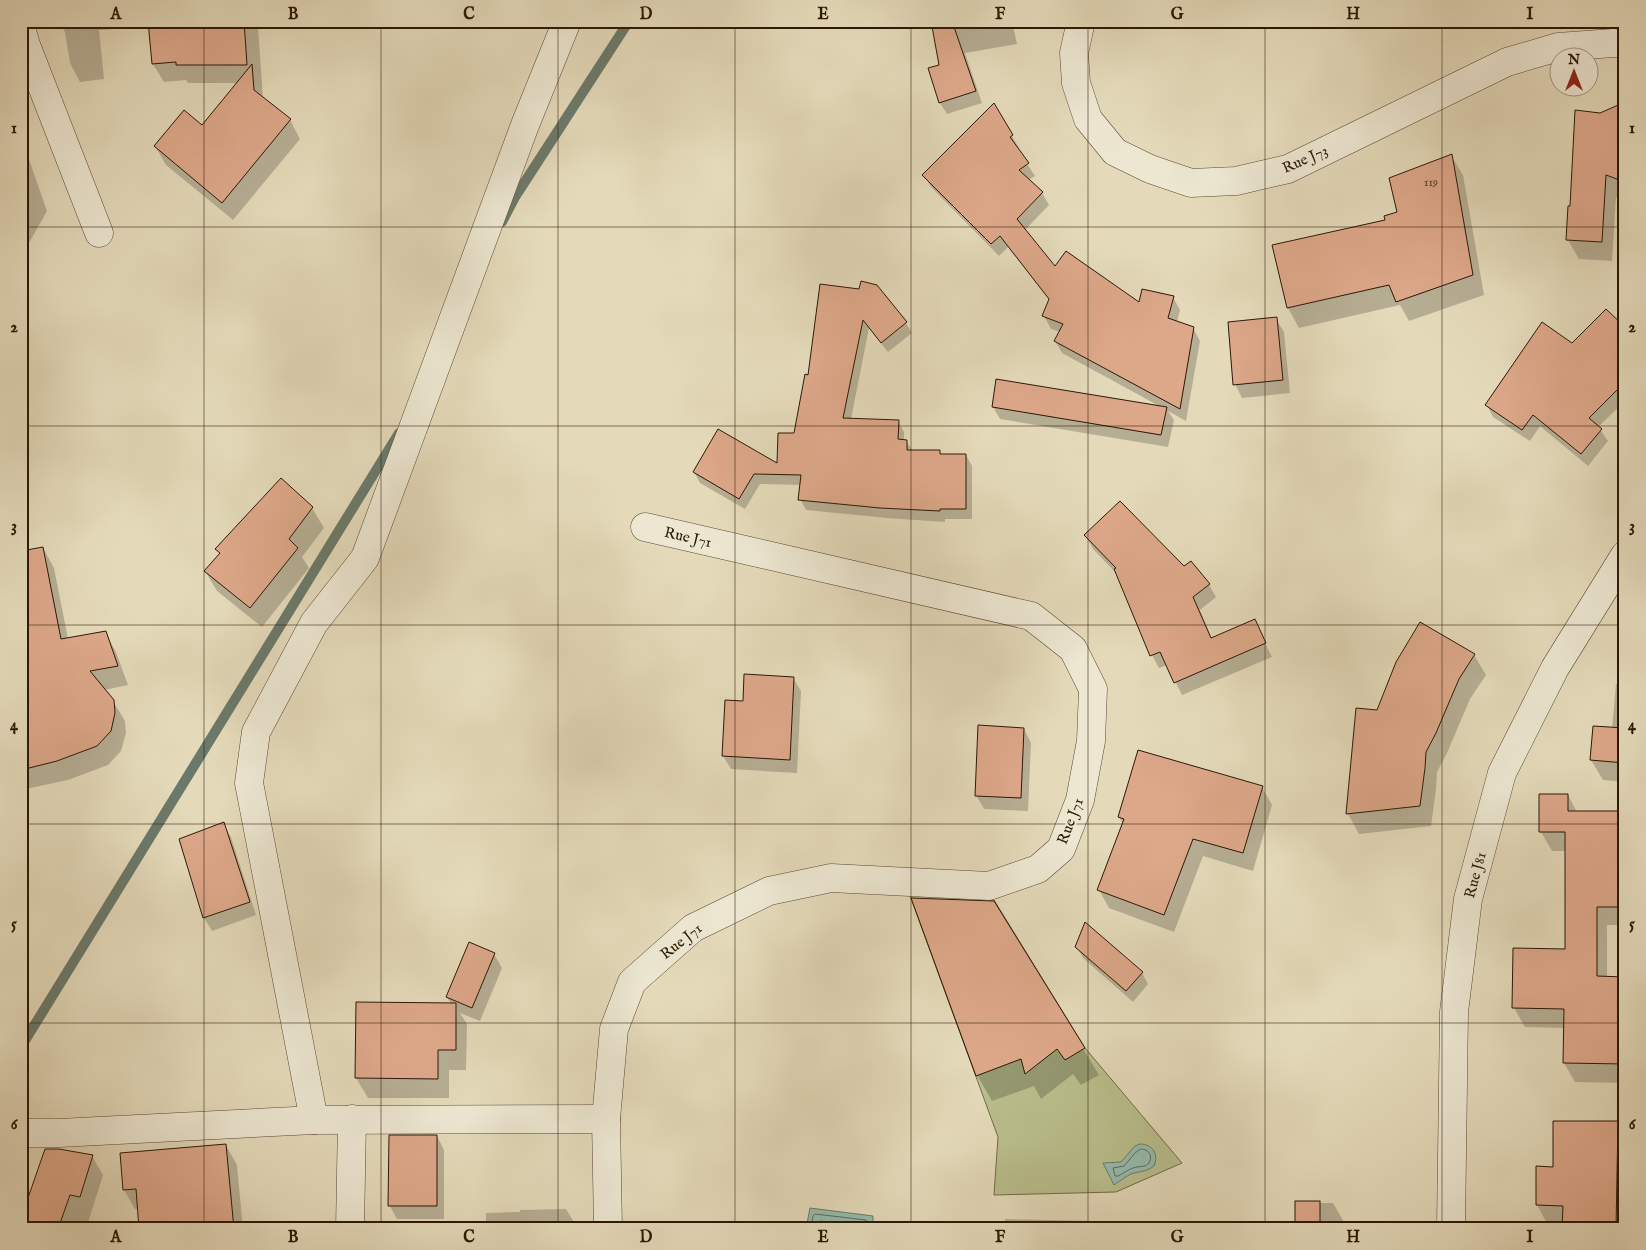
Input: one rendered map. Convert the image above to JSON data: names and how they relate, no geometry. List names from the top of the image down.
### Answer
{
  "streets": {
    "street": ["Rue J73", "Rue J71", "Rue J81"]
  },
  "house_numbers": ["119"],
  "north": "top",
  "grid": {
    "columns": [
      "A",
      "B",
      "C",
      "D",
      "E",
      "F",
      "G",
      "H",
      "I"
    ],
    "rows": [
      "1",
      "2",
      "3",
      "4",
      "5",
      "6"
    ]
  }
}
